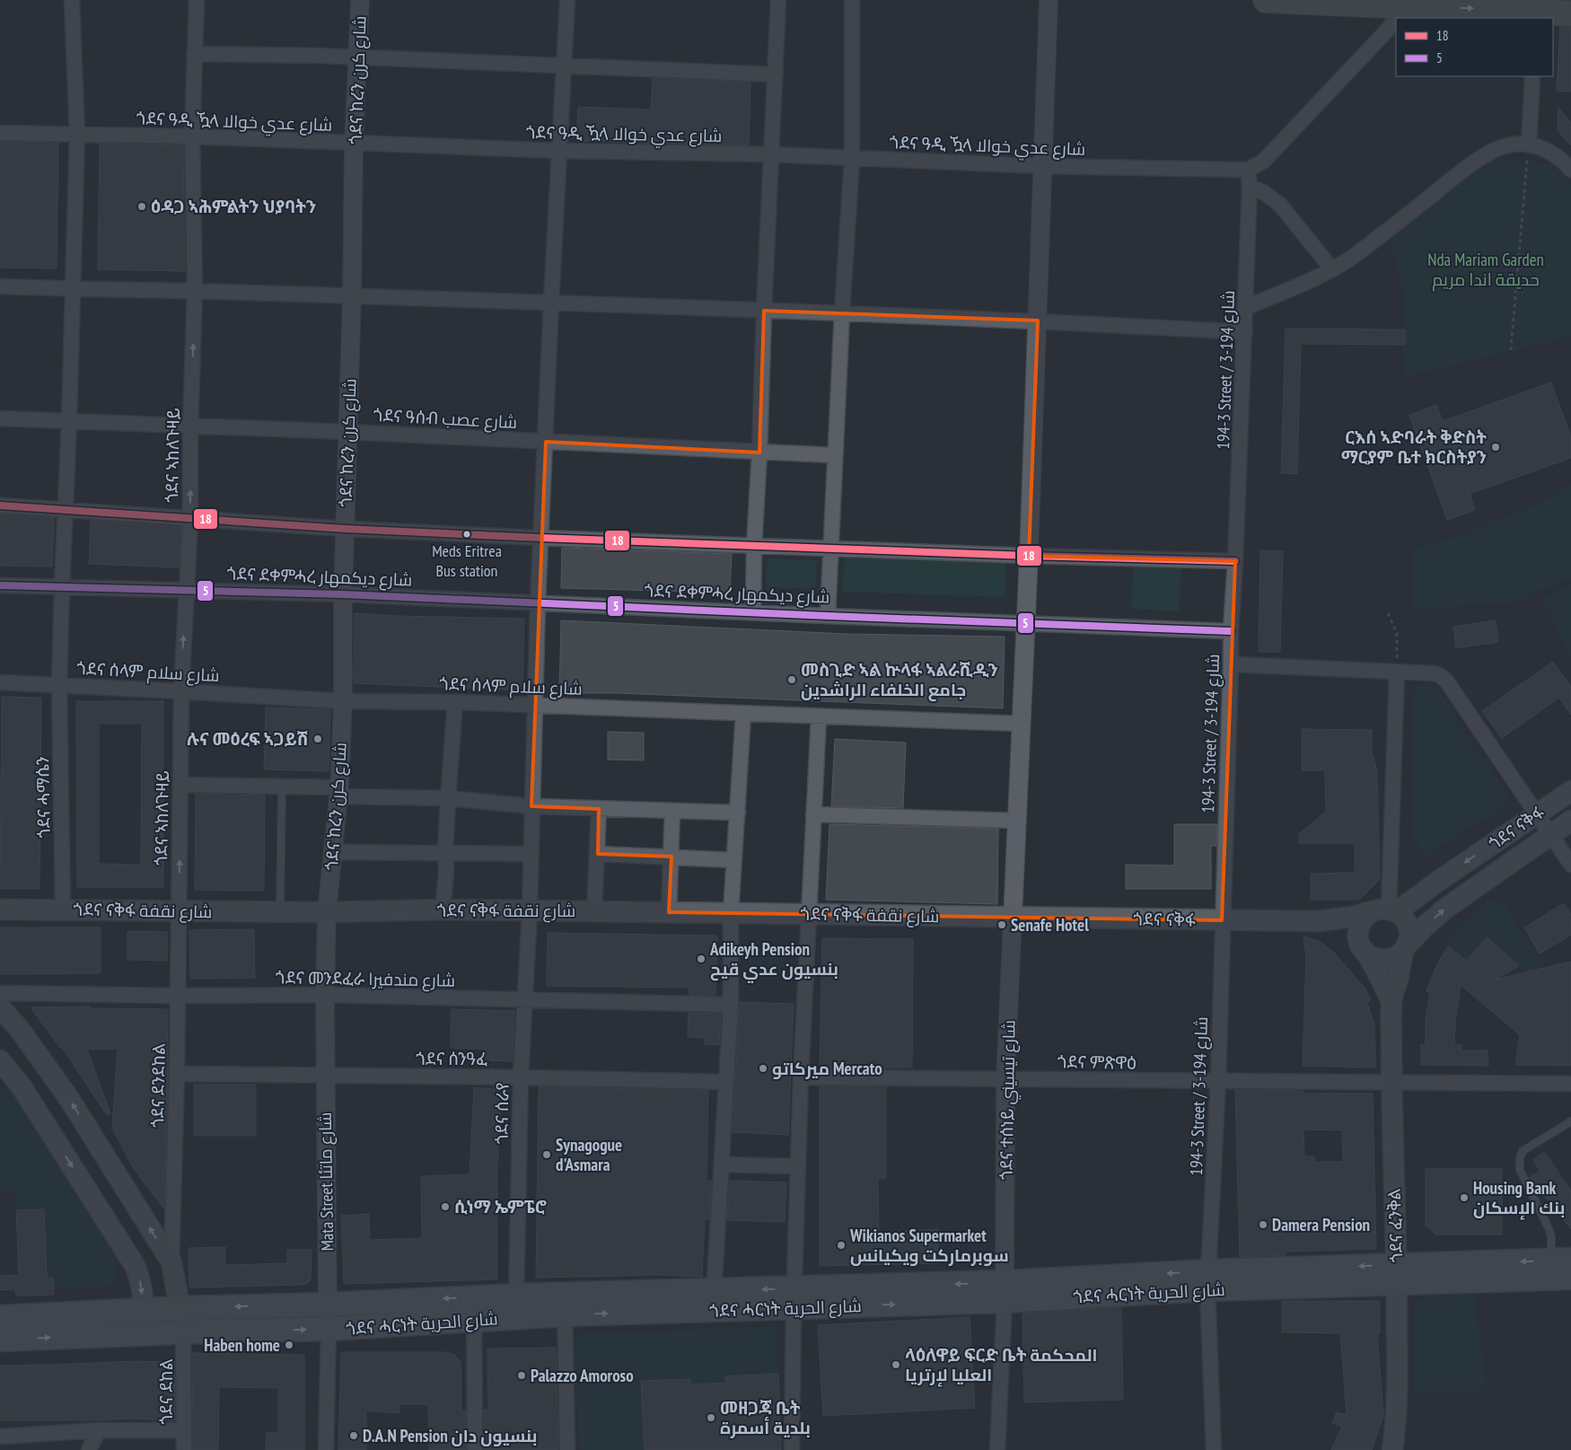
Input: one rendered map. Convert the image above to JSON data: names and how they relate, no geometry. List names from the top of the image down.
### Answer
{
  "streets": {
    "main road": [
      "ጎደና ናቅፋ",
      "ጎደና ናቅፋ شارع نقفة",
      "ጎደና ፈንቅል",
      "ጎደና ሓርነት شارع الحرية"
    ],
    "street": [
      "ጎደና ከረን شارع كرن",
      "ጎደና ዓዲ ዃላ شارع عدي خوالا",
      "194-3 Street / شارع 194-3",
      "ጎደና ዓሰብ شارع عصب",
      "ጎደና ኣከለጉዛይ",
      "ጎደና ደቀምሓረ شارع ديكمهار",
      "ጎደና ሰላም شارع سلام",
      "ጎደና ሓማሴን",
      "ጎደና መንደፈራ شارع مندفيرا",
      "ጎደና ሰንዓፈ",
      "ጎደና ምጽዋዕ",
      "ጎደና ደንደከል",
      "ጎደና ተሰነይ شارع تيسيني",
      "ጎደና ሰራየ",
      "Mata Street شارع ماتئا",
      "ጎደና ደከል"
    ]
  },
  "crossings": [
    ["ጎደና ከረን شارع كرن", "ጎደና ዓዲ ዃላ شارع عدي خوالا"],
    ["ጎደና ከረን شارع كرن", "ጎደና ዓሰብ شارع عصب"],
    ["ጎደና ከረን شارع كرن", "ጎደና ደቀምሓረ شارع ديكمهار"],
    ["ጎደና ከረን شارع كرن", "ጎደና ሰላም شارع سلام"],
    ["ጎደና ከረን شارع كرن", "ጎደና ናቅፋ شارع نقفة"],
    ["ጎደና ከረን شارع كرن", "Mata Street شارع ماتئا"],
    ["ጎደና ዓዲ ዃላ شارع عدي خوالا", "194-3 Street / شارع 194-3"],
    ["ጎደና ዓዲ ዃላ شارع عدي خوالا", "ጎደና ኣከለጉዛይ"],
    ["ጎደና ዓዲ ዃላ شارع عدي خوالا", "ጎደና ሓማሴን"],
    ["ጎደና ዓዲ ዃላ شارع عدي خوالا", "ጎደና ተሰነይ شارع تيسيني"],
    ["ጎደና ዓዲ ዃላ شارع عدي خوالا", "ጎደና ሰራየ"],
    ["194-3 Street / شارع 194-3", "ጎደና ደቀምሓረ شارع ديكمهار"],
    ["194-3 Street / شارع 194-3", "ጎደና ናቅፋ"],
    ["194-3 Street / شارع 194-3", "ጎደና ምጽዋዕ"],
    ["194-3 Street / شارع 194-3", "ጎደና ሓርነት شارع الحرية"],
    ["ጎደና ዓሰብ شارع عصب", "ጎደና ኣከለጉዛይ"],
    ["ጎደና ዓሰብ شارع عصب", "ጎደና ሓማሴን"],
    ["ጎደና ዓሰብ شارع عصب", "ጎደና ሰራየ"],
    ["ጎደና ኣከለጉዛይ", "ጎደና ደቀምሓረ شارع ديكمهار"],
    ["ጎደና ኣከለጉዛይ", "ጎደና ሰላም شارع سلام"],
    ["ጎደና ኣከለጉዛይ", "ጎደና ናቅፋ شارع نقفة"],
    ["ጎደና ኣከለጉዛይ", "ጎደና ደንደከል"],
    ["ጎደና ደቀምሓረ شارع ديكمهار", "ጎደና ሓማሴን"],
    ["ጎደና ደቀምሓረ شارع ديكمهار", "ጎደና ተሰነይ شارع تيسيني"],
    ["ጎደና ደቀምሓረ شارع ديكمهار", "ጎደና ሰራየ"],
    ["ጎደና ሰላም شارع سلام", "ጎደና ሓማሴን"],
    ["ጎደና ሰላም شارع سلام", "ጎደና ተሰነይ شارع تيسيني"],
    ["ጎደና ሰላም شارع سلام", "ጎደና ሰራየ"],
    ["ጎደና ሓማሴን", "ጎደና ናቅፋ شارع نقفة"],
    ["ጎደና ናቅፋ", "ጎደና ናቅፋ شارع نقفة"],
    ["ጎደና ናቅፋ", "ጎደና ተሰነይ شارع تيسيني"],
    ["ጎደና ናቅፋ", "ጎደና ፈንቅል"],
    ["ጎደና ናቅፋ شارع نقفة", "ጎደና ደንደከል"],
    ["ጎደና ናቅፋ شارع نقفة", "ጎደና ተሰነይ شارع تيسيني"],
    ["ጎደና ናቅፋ شارع نقفة", "ጎደና ሰራየ"],
    ["ጎደና ናቅፋ شارع نقفة", "Mata Street شارع ماتئا"],
    ["ጎደና መንደፈራ شارع مندفيرا", "ጎደና ደንደከል"],
    ["ጎደና መንደፈራ شارع مندفيرا", "ጎደና ሰራየ"],
    ["ጎደና መንደፈራ شارع مندفيرا", "Mata Street شارع ماتئا"],
    ["ጎደና ሰንዓፈ", "ጎደና ደንደከል"],
    ["ጎደና ሰንዓፈ", "ጎደና ሰራየ"],
    ["ጎደና ሰንዓፈ", "Mata Street شارع ماتئا"],
    ["ጎደና ምጽዋዕ", "ጎደና ተሰነይ شارع تيسيني"],
    ["ጎደና ምጽዋዕ", "ጎደና ፈንቅል"],
    ["ጎደና ተሰነይ شارع تيسيني", "ጎደና ሓርነት شارع الحرية"],
    ["ጎደና ሰራየ", "ጎደና ሓርነት شارع الحرية"],
    ["Mata Street شارع ماتئا", "ጎደና ሓርነት شارع الحرية"],
    ["ጎደና ፈንቅል", "ጎደና ሓርነት شارع الحرية"],
    ["ጎደና ሓርነት شارع الحرية", "ጎደና ደከል"]
  ],
  "one_way": ["ጎደና ኣከለጉዛይ"],
  "parks": ["Nda Mariam Garden حديقة اندا مريم"],
  "places": [
    "ዕዳጋ ኣሕምልትን ህያባትን",
    "ርእሰ ኣድባራት ቅድስት ማርያም ቤተ ክርስትያን",
    "Meds Eritrea Bus station",
    "መስጊድ ኣል ኵላፋ ኣልራሺዲን جامع الخلفاء الراشدين",
    "ሉና መዕረፍ ኣጋይሽ",
    "Senafe Hotel",
    "Adikeyh Pension بنسيون عدي قيح",
    "ميركاتو Mercato",
    "Synagogue d'Asmara",
    "Housing Bank بنك الإسكان",
    "ሲነማ ኤምፔሮ",
    "Damera Pension",
    "Wikianos Supermarket سوبرماركت ويكيانس",
    "Haben home",
    "ላዕለዋይ ፍርድ ቤት المحكمة العليا لإرتريا",
    "Palazzo Amoroso",
    "መዘጋጃ ቤት بلدية أسمرة",
    "D.A.N Pension بنسيون دان"
  ],
  "lines": ["transit line 18", "transit line 5"],
  "legend": ["18", "5"]
}
